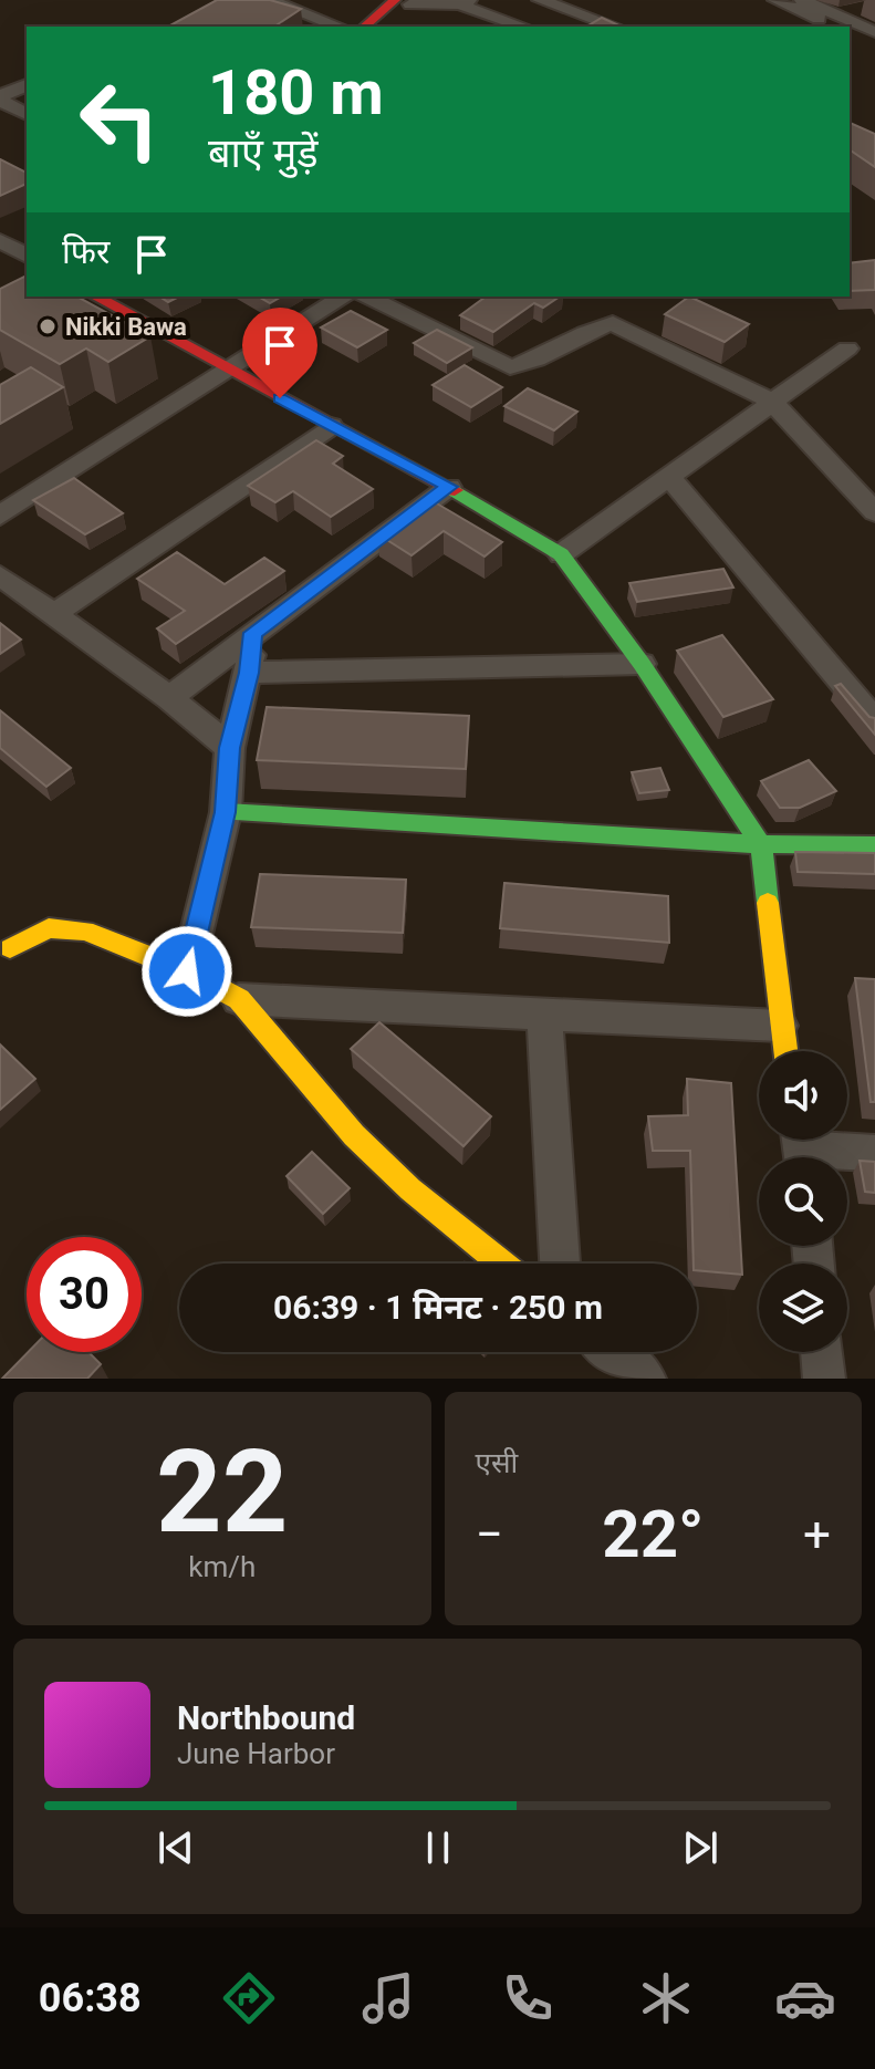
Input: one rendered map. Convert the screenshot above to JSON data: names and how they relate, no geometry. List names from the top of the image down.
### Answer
{
  "places": ["Nikki Bawa"],
  "page": {
    "turn": ["180 m", "बाएँ मुड़ें"],
    "then": "फिर",
    "limit": "30",
    "trip": "06:39 · 1 मिनट · 250 m",
    "tile": [
      ["22", "km/h"],
      "एसी"
    ],
    "heat": ["−", "22°", "+"],
    "song": ["Northbound", "June Harbor"],
    "tabs": "06:38"
  }
}
